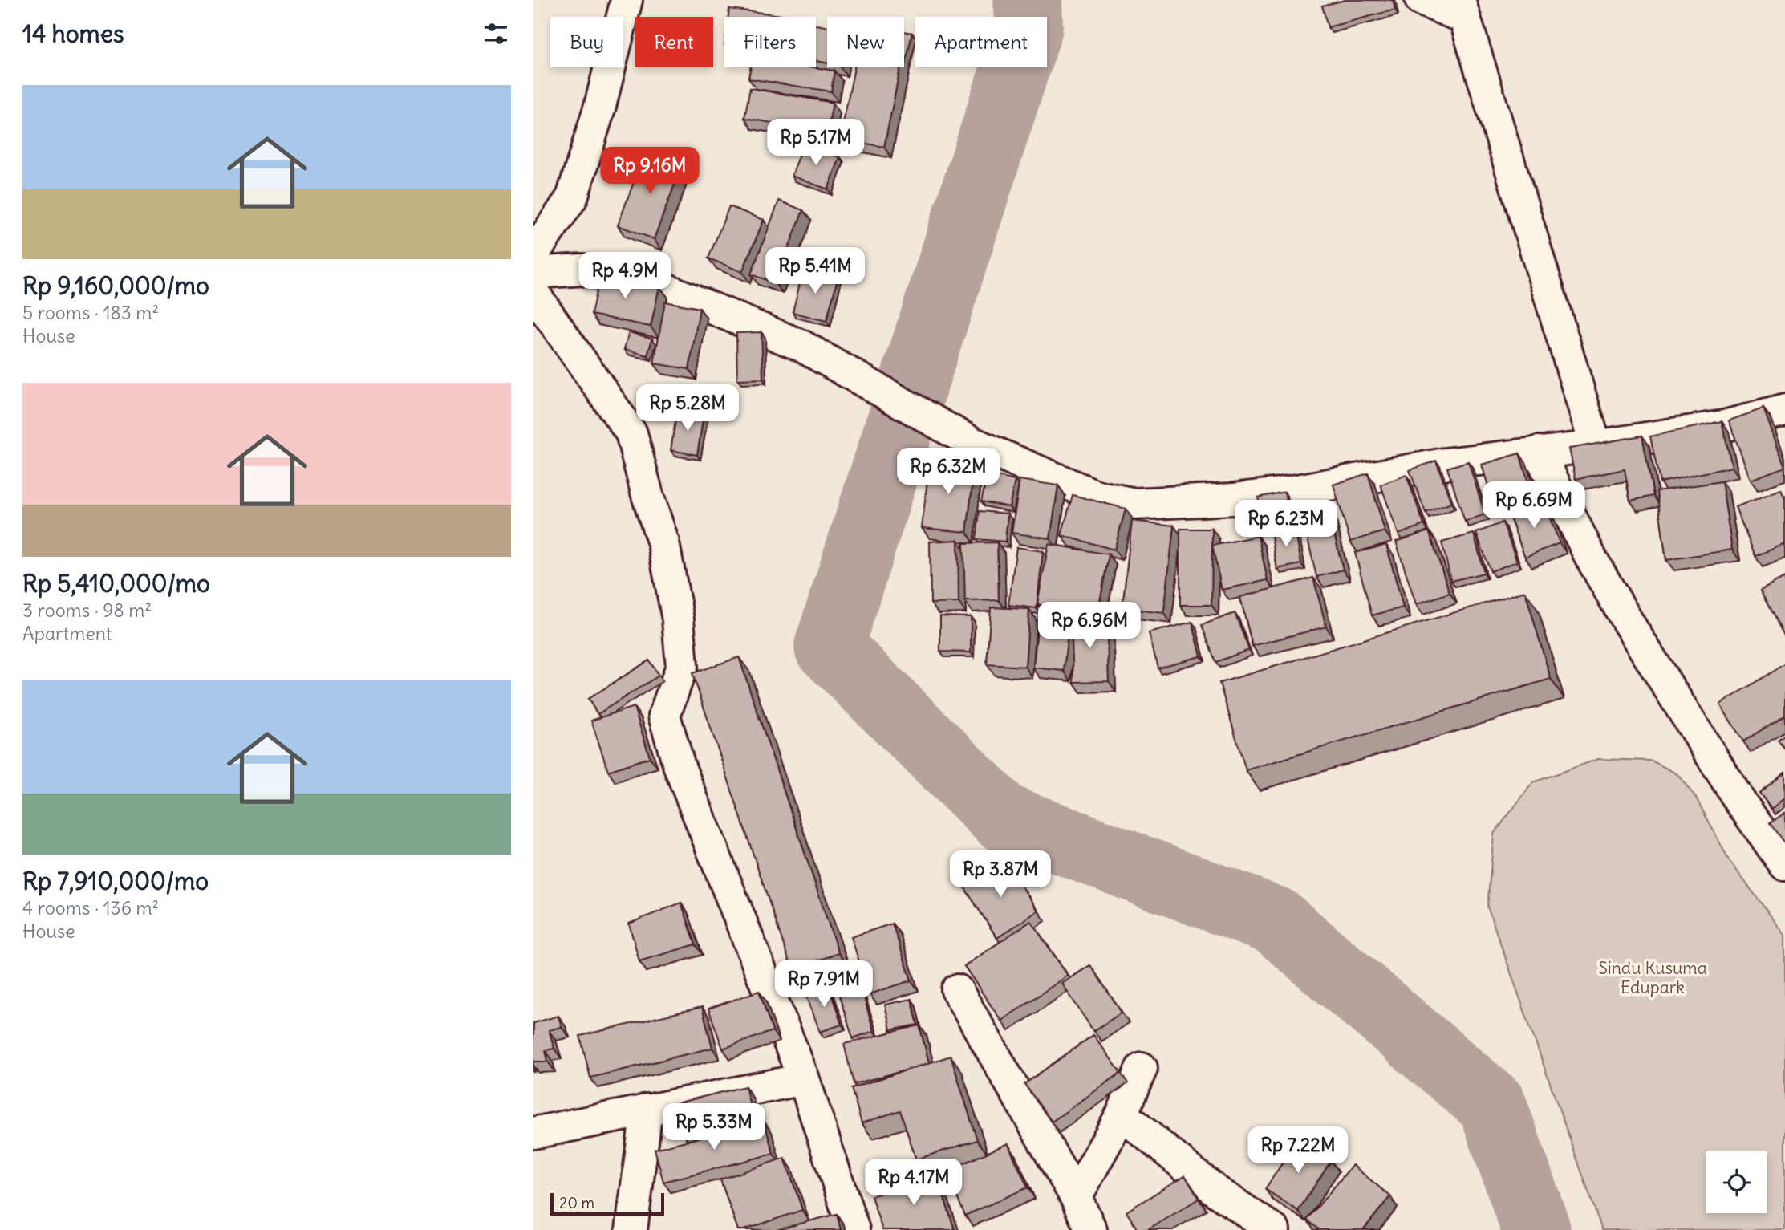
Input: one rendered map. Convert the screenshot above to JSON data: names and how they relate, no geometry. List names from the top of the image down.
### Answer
{
  "parks": ["Sindu Kusuma Edupark"],
  "scale_bar": "20 m",
  "page": {
    "heading": "14 homes",
    "chip": [
      "Buy",
      "Rent",
      "Filters",
      "New",
      "Apartment"
    ],
    "list": [
      {
        "name": "Rp 9,160,000/mo",
        "note": "5 rooms · 183 m² · House"
      },
      {
        "name": "Rp 5,410,000/mo",
        "note": "3 rooms · 98 m² · Apartment"
      },
      {
        "name": "Rp 7,910,000/mo",
        "note": "4 rooms · 136 m² · House"
      }
    ],
    "price": [
      "Rp 5.17M",
      "Rp 9.16M",
      "Rp 5.41M",
      "Rp 4.9M",
      "Rp 5.28M",
      "Rp 6.32M",
      "Rp 6.69M",
      "Rp 6.23M",
      "Rp 6.96M",
      "Rp 3.87M",
      "Rp 7.91M",
      "Rp 5.33M",
      "Rp 7.22M",
      "Rp 4.17M"
    ],
    "scale": "20 m"
  }
}
